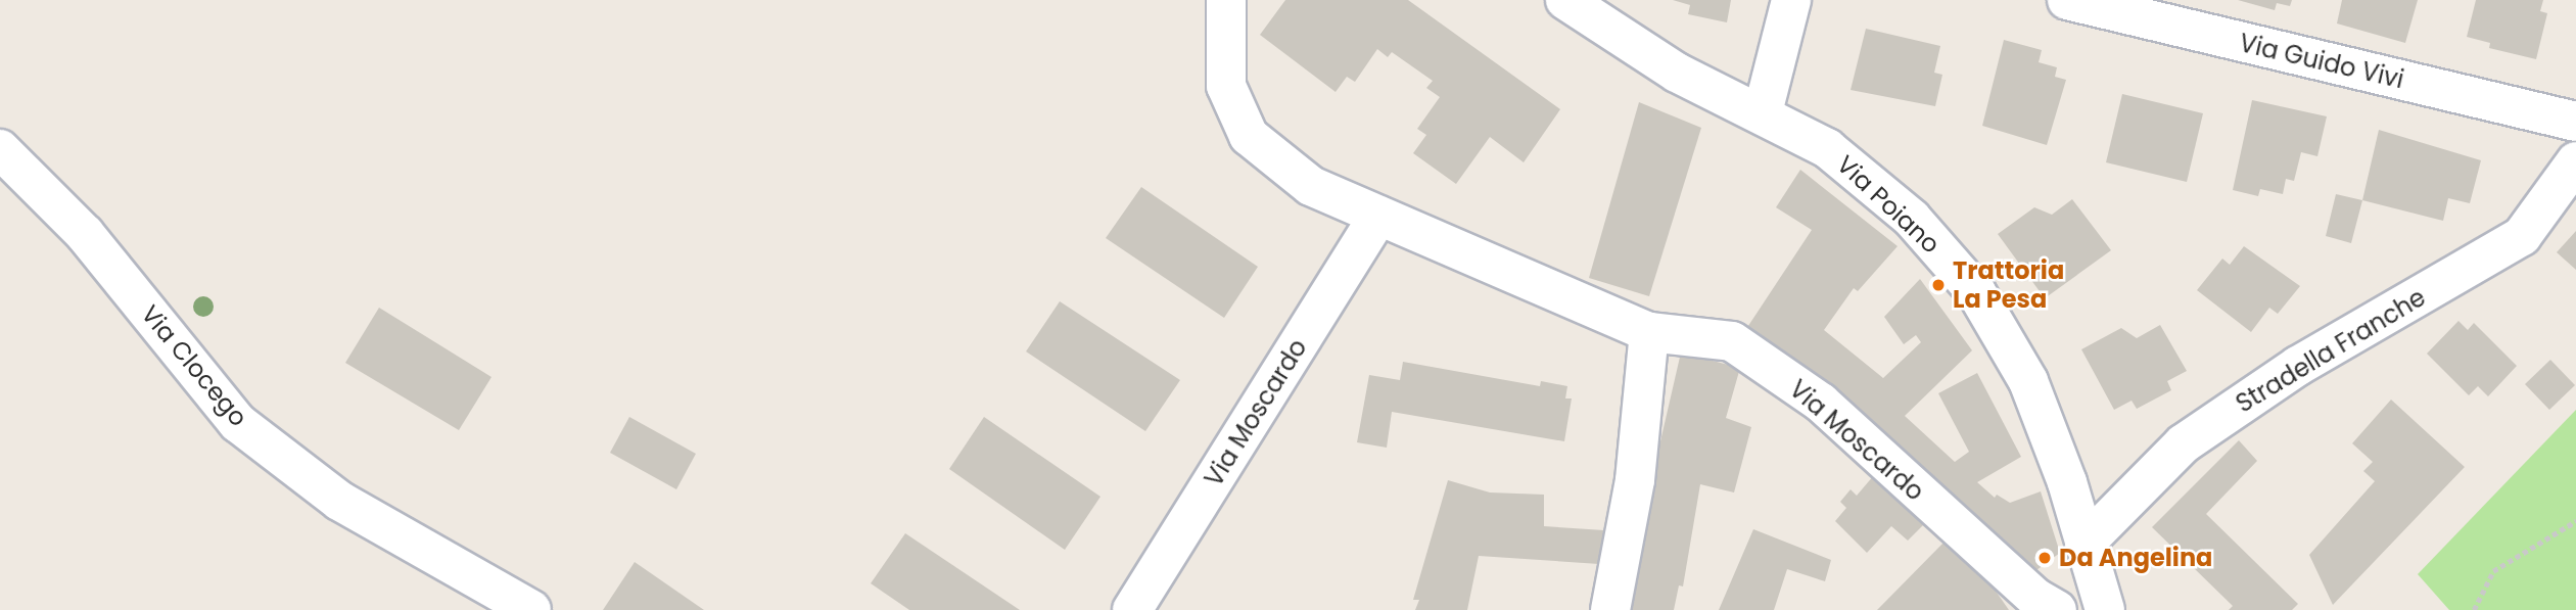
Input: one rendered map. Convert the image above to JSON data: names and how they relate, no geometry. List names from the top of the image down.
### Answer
{
  "streets": {
    "street": [
      "Via Guido Vivi",
      "Via Poiano",
      "Stradella Franche",
      "Via Clocego",
      "Via Moscardo"
    ]
  },
  "crossings": [
    ["Via Poiano", "Stradella Franche"]
  ],
  "places": ["Trattoria La Pesa", "Da Angelina"]
}
